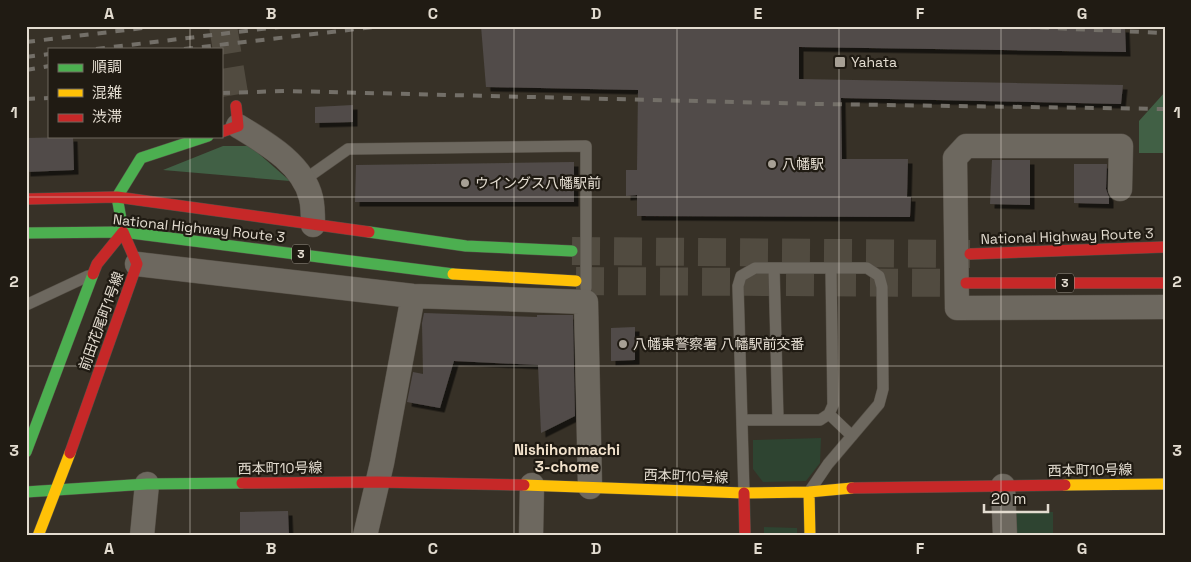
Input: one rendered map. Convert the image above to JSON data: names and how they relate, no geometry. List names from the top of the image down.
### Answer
{
  "streets": {
    "main road": [
      "National Highway Route 3",
      "3",
      "前田花尾町1号線",
      "西本町10号線"
    ]
  },
  "crossings": [
    ["National Highway Route 3", "前田花尾町1号線"],
    ["前田花尾町1号線", "西本町10号線"]
  ],
  "districts": ["Nishihonmachi 3-chome"],
  "places": {
    "transit": ["Yahata"],
    "other": ["八幡駅", "ウイングス八幡駅前", "八幡東警察署 八幡駅前交番"]
  },
  "legend": ["順調", "混雑", "渋滞"],
  "scale_bar": "20 m",
  "grid": {
    "columns": [
      "A",
      "B",
      "C",
      "D",
      "E",
      "F",
      "G"
    ],
    "rows": ["1", "2", "3"]
  }
}
